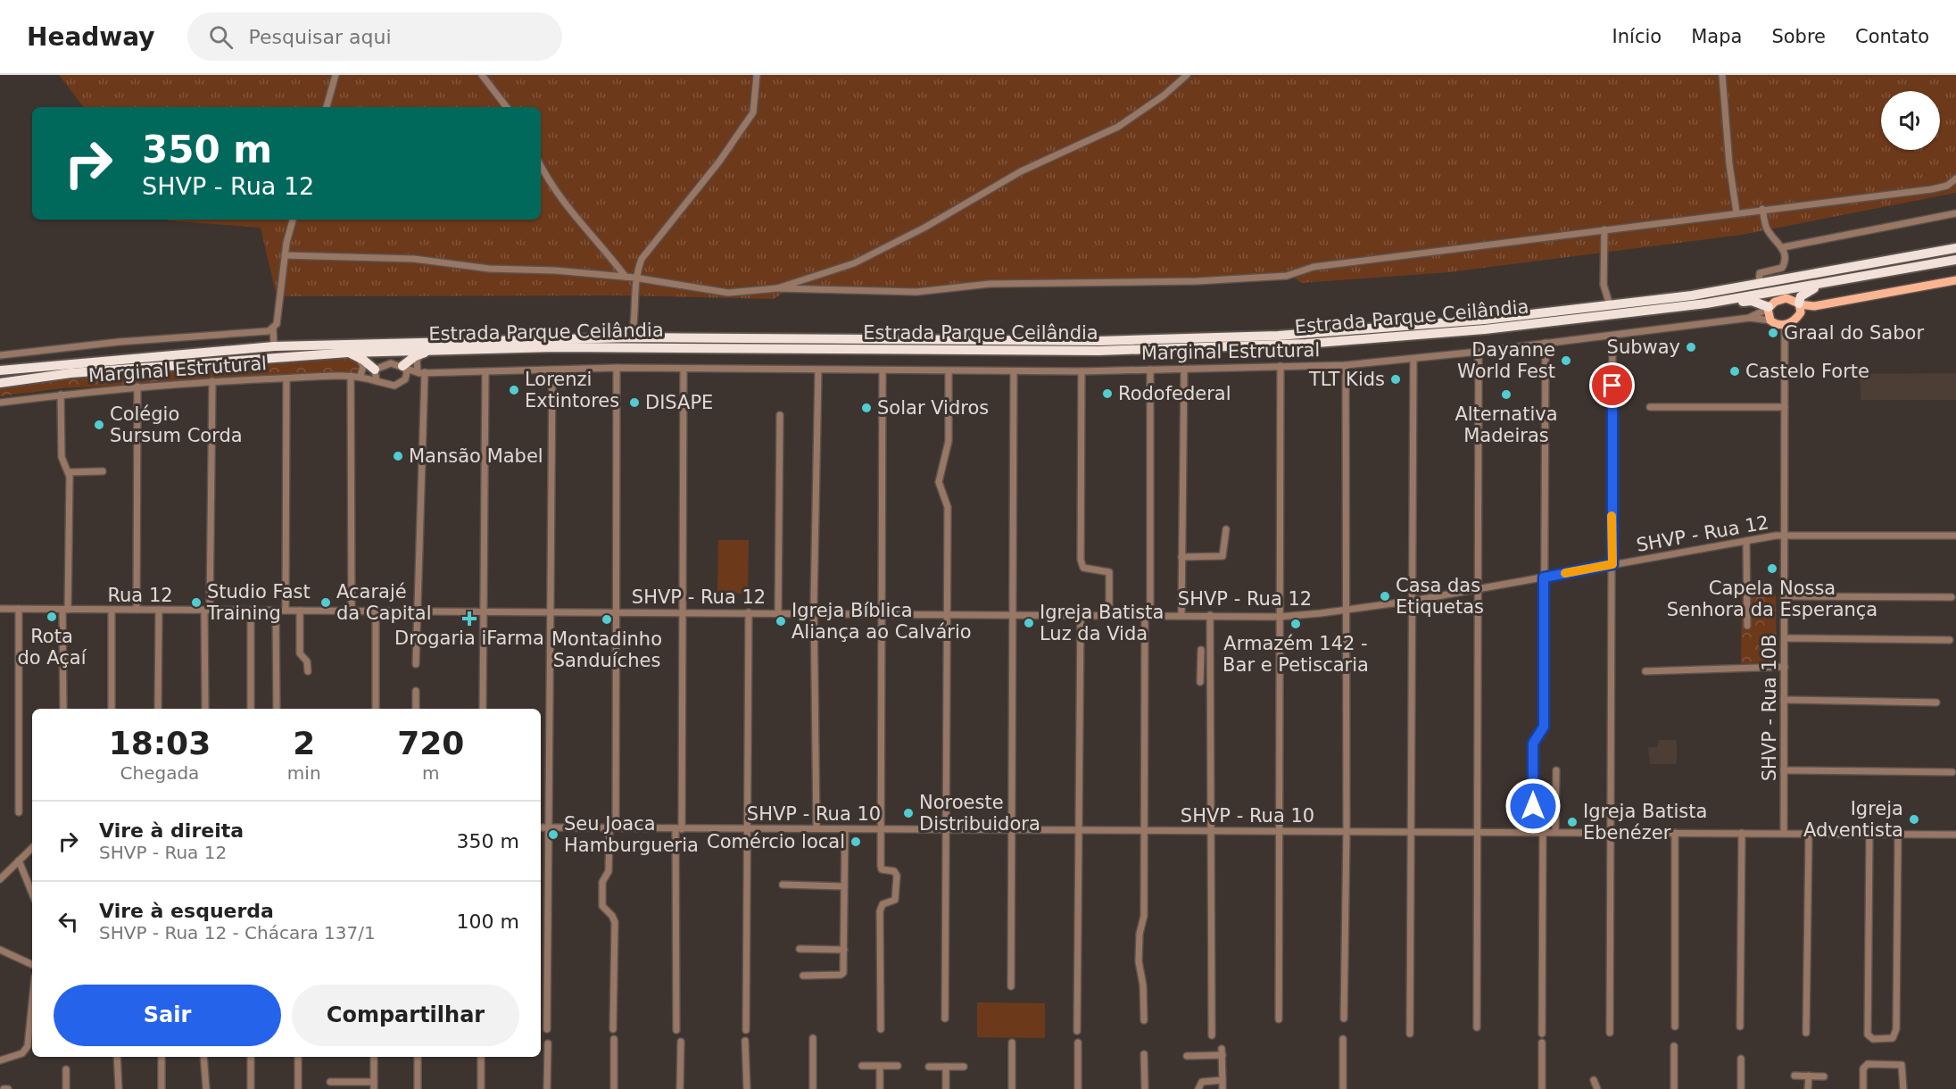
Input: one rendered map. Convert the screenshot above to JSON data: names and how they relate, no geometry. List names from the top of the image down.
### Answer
{
  "streets": {
    "highway": ["Estrada Parque Ceilândia"],
    "street": [
      "Marginal Estrutural",
      "SHVP - Rua 12",
      "Rua 12",
      "SHVP - Rua 10B",
      "SHVP - Rua 10"
    ]
  },
  "crossings": [
    ["Marginal Estrutural", "SHVP - Rua 10B"],
    ["SHVP - Rua 12", "Rua 12"],
    ["SHVP - Rua 12", "SHVP - Rua 10B"],
    ["SHVP - Rua 10B", "SHVP - Rua 10"]
  ],
  "places": {
    "other": [
      "Graal do Sabor",
      "Subway",
      "Dayanne World Fest",
      "Castelo Forte",
      "TLT Kids",
      "Lorenzi Extintores",
      "Rodofederal",
      "Alternativa Madeiras",
      "DISAPE",
      "Solar Vidros",
      "Colégio Sursum Corda",
      "Mansão Mabel",
      "Capela Nossa Senhora da Esperança",
      "Casa das Etiquetas",
      "Studio Fast Training",
      "Acarajé da Capital",
      "Rota do Açaí",
      "Montadinho Sanduíches",
      "Igreja Bíblica Aliança ao Calvário",
      "Igreja Batista Luz da Vida",
      "Armazém 142 - Bar e Petiscaria",
      "Noroeste Distribuidora",
      "Igreja Adventista",
      "Igreja Batista Ebenézer",
      "Seu Joaca Hamburgueria",
      "Comércio local"
    ],
    "health": ["Drogaria iFarma"]
  },
  "page": {
    "header": "Headway",
    "search": "Pesquisar aqui",
    "nav": [
      "Início",
      "Mapa",
      "Sobre",
      "Contato"
    ],
    "turn": ["350 m", "SHVP - Rua 12"],
    "eta": [
      "18:03",
      "Chegada",
      "2",
      "min",
      "720",
      "m"
    ],
    "list": [
      {
        "name": "Vire à direita",
        "note": "SHVP - Rua 12",
        "value": "350 m"
      },
      {
        "name": "Vire à esquerda",
        "note": "SHVP - Rua 12 - Chácara 137/1",
        "value": "100 m"
      }
    ],
    "buttons": ["Sair", "Compartilhar"]
  }
}
